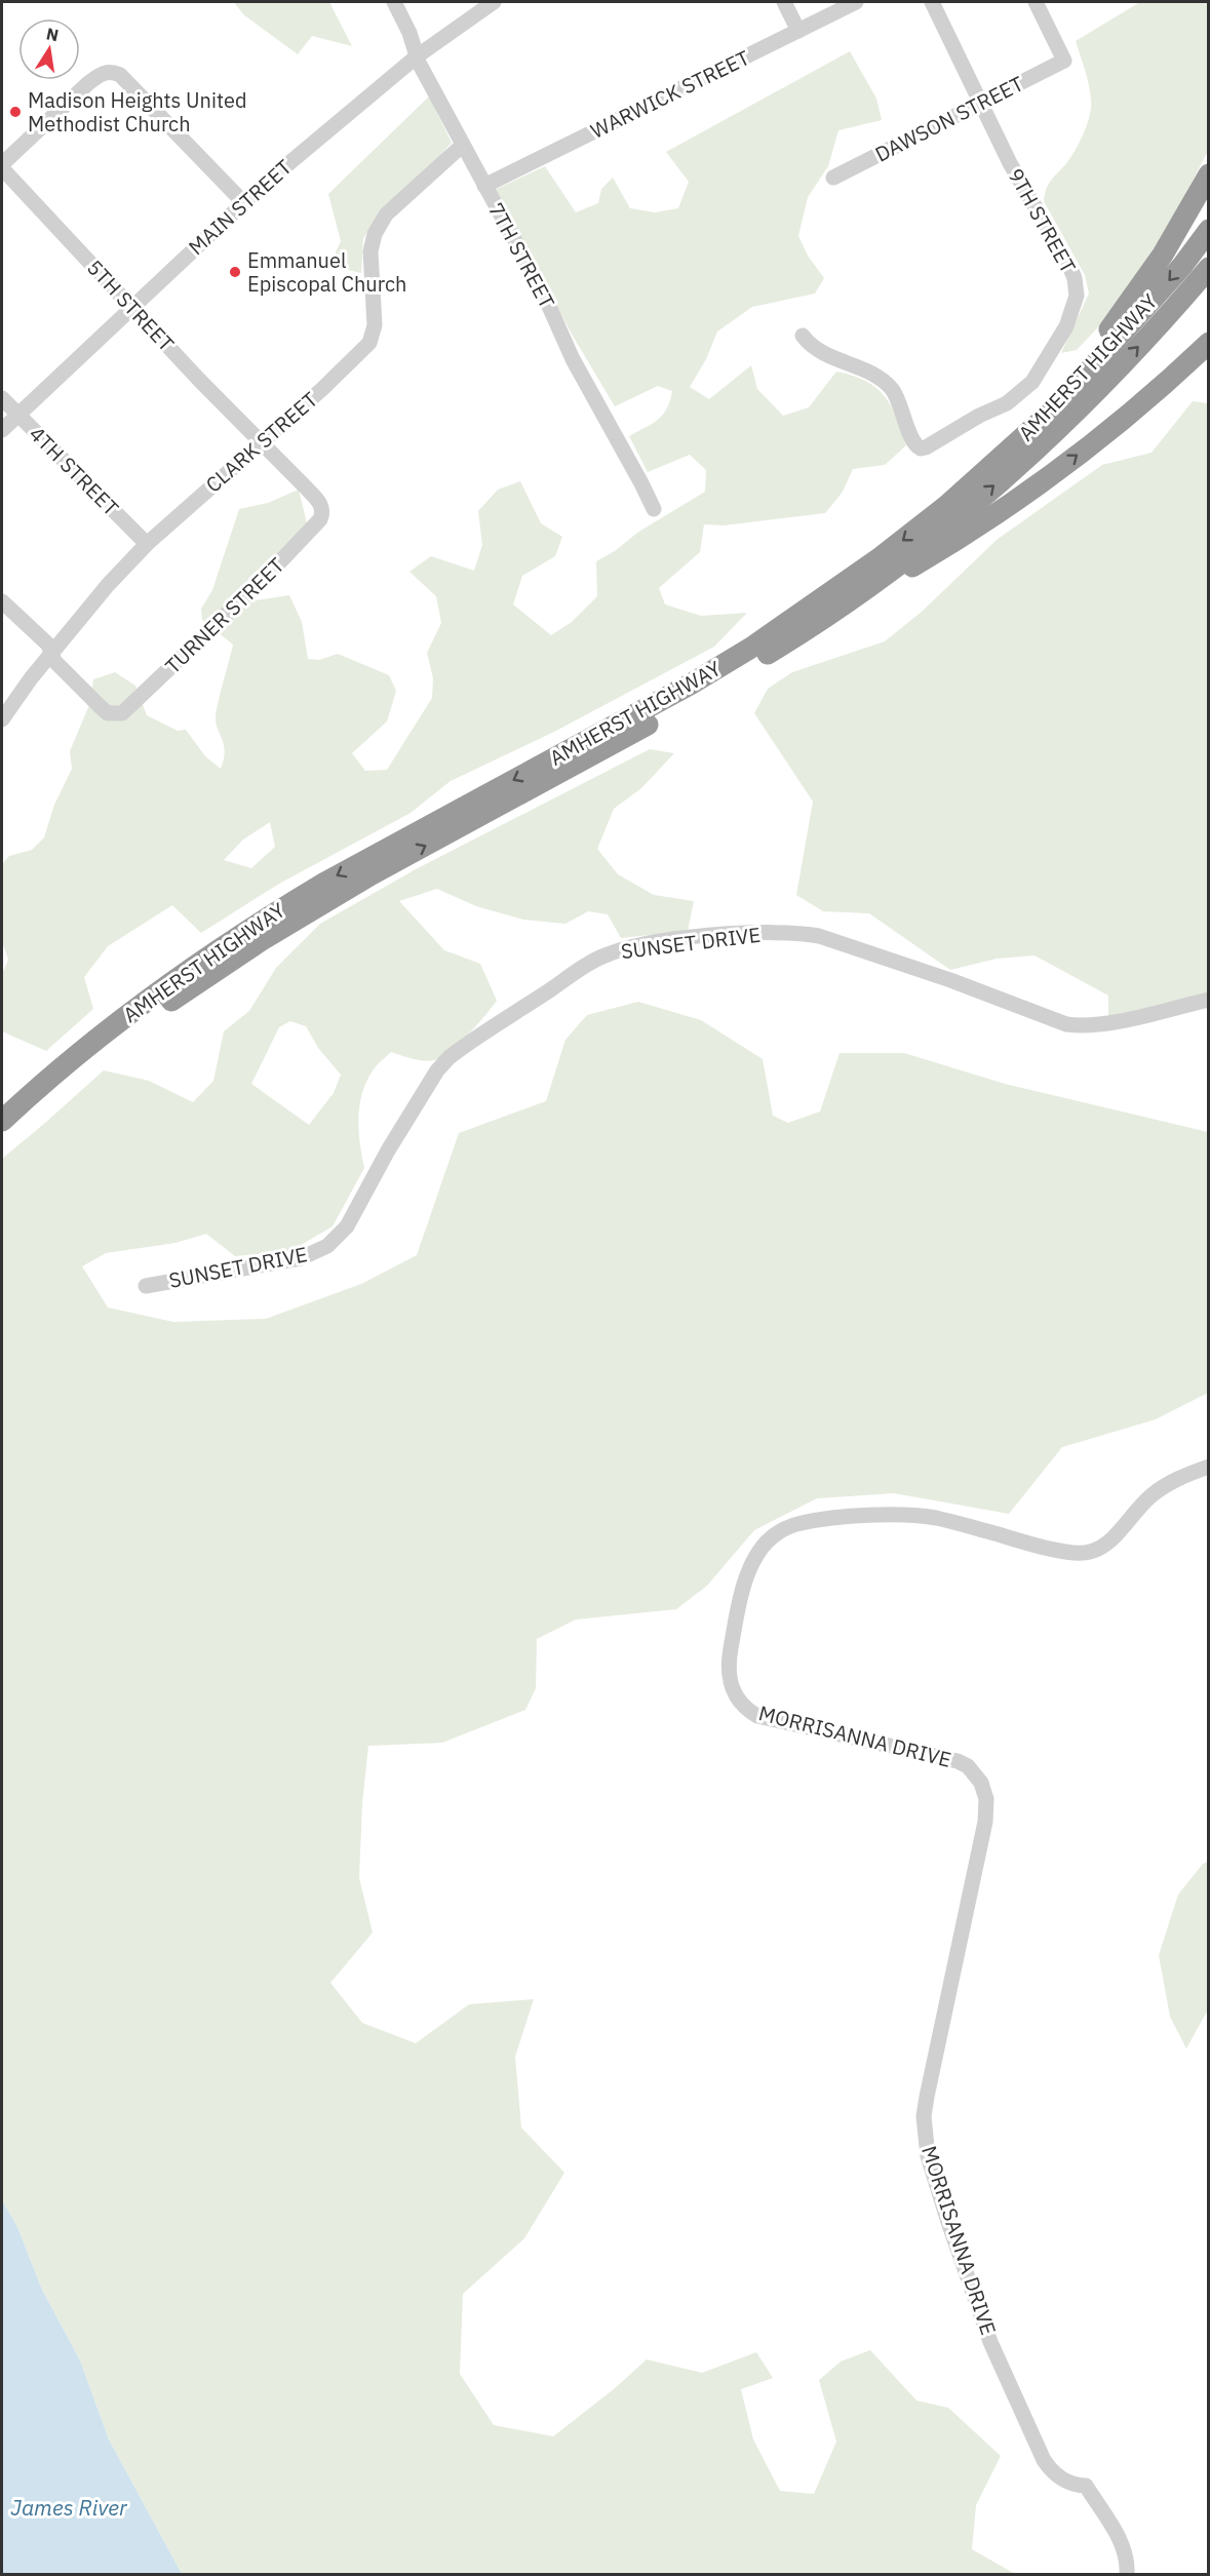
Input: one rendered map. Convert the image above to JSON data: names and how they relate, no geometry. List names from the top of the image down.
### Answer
{
  "streets": {
    "highway": ["AMHERST HIGHWAY"],
    "street": [
      "WARWICK STREET",
      "DAWSON STREET",
      "MAIN STREET",
      "9TH STREET",
      "7TH STREET",
      "5TH STREET",
      "CLARK STREET",
      "4TH STREET",
      "TURNER STREET",
      "SUNSET DRIVE",
      "MORRISANNA DRIVE"
    ]
  },
  "crossings": [
    ["WARWICK STREET", "7TH STREET"],
    ["DAWSON STREET", "9TH STREET"],
    ["MAIN STREET", "7TH STREET"],
    ["MAIN STREET", "5TH STREET"],
    ["MAIN STREET", "4TH STREET"],
    ["7TH STREET", "CLARK STREET"],
    ["5TH STREET", "CLARK STREET"],
    ["5TH STREET", "TURNER STREET"],
    ["CLARK STREET", "4TH STREET"],
    ["CLARK STREET", "TURNER STREET"]
  ],
  "water": ["James River"],
  "places": ["Madison Heights United Methodist Church", "Emmanuel Episcopal Church"],
  "north": "top"
}
